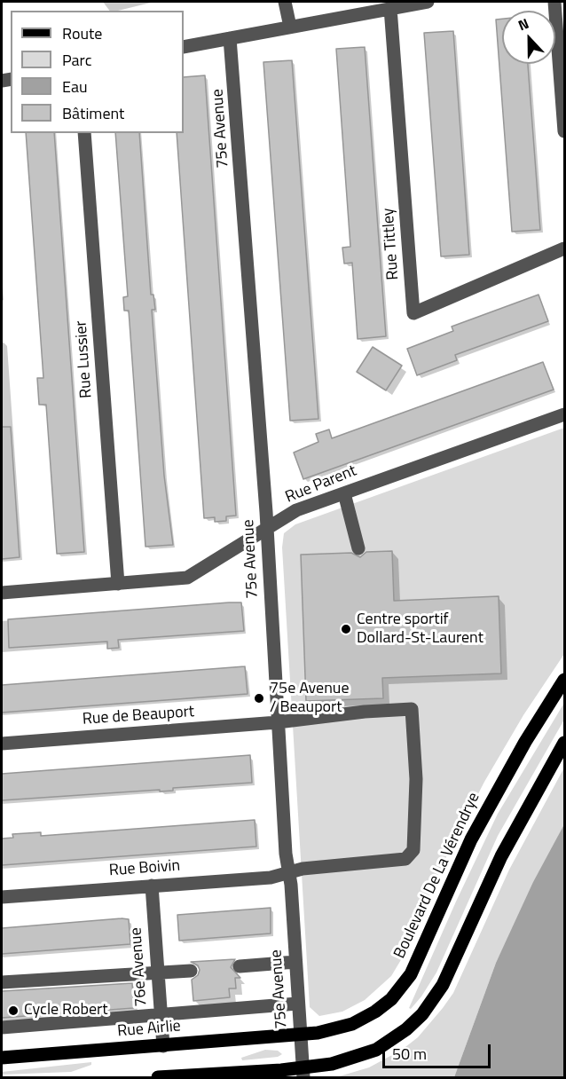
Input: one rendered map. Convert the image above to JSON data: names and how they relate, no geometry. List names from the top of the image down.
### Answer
{
  "streets": {
    "main road": ["Boulevard De La Vérendrye", "Rue Airlie"],
    "street": [
      "75e Avenue",
      "Rue Tittley",
      "Rue Lussier",
      "Rue Parent",
      "Rue de Beauport",
      "Rue Boivin",
      "76e Avenue"
    ]
  },
  "crossings": [
    ["75e Avenue", "Rue Parent"],
    ["75e Avenue", "Rue de Beauport"],
    ["75e Avenue", "Rue Boivin"],
    ["75e Avenue", "Boulevard De La Vérendrye"],
    ["75e Avenue", "Rue Airlie"],
    ["Rue Lussier", "Rue Parent"],
    ["Rue de Beauport", "Rue Boivin"],
    ["Rue Boivin", "76e Avenue"],
    ["Boulevard De La Vérendrye", "Rue Airlie"],
    ["76e Avenue", "Rue Airlie"]
  ],
  "places": ["Centre sportif Dollard-St-Laurent", "75e Avenue / Beauport", "Cycle Robert"],
  "legend": [
    "Route",
    "Parc",
    "Eau",
    "Bâtiment"
  ],
  "scale_bar": "50 m",
  "north": "top"
}
